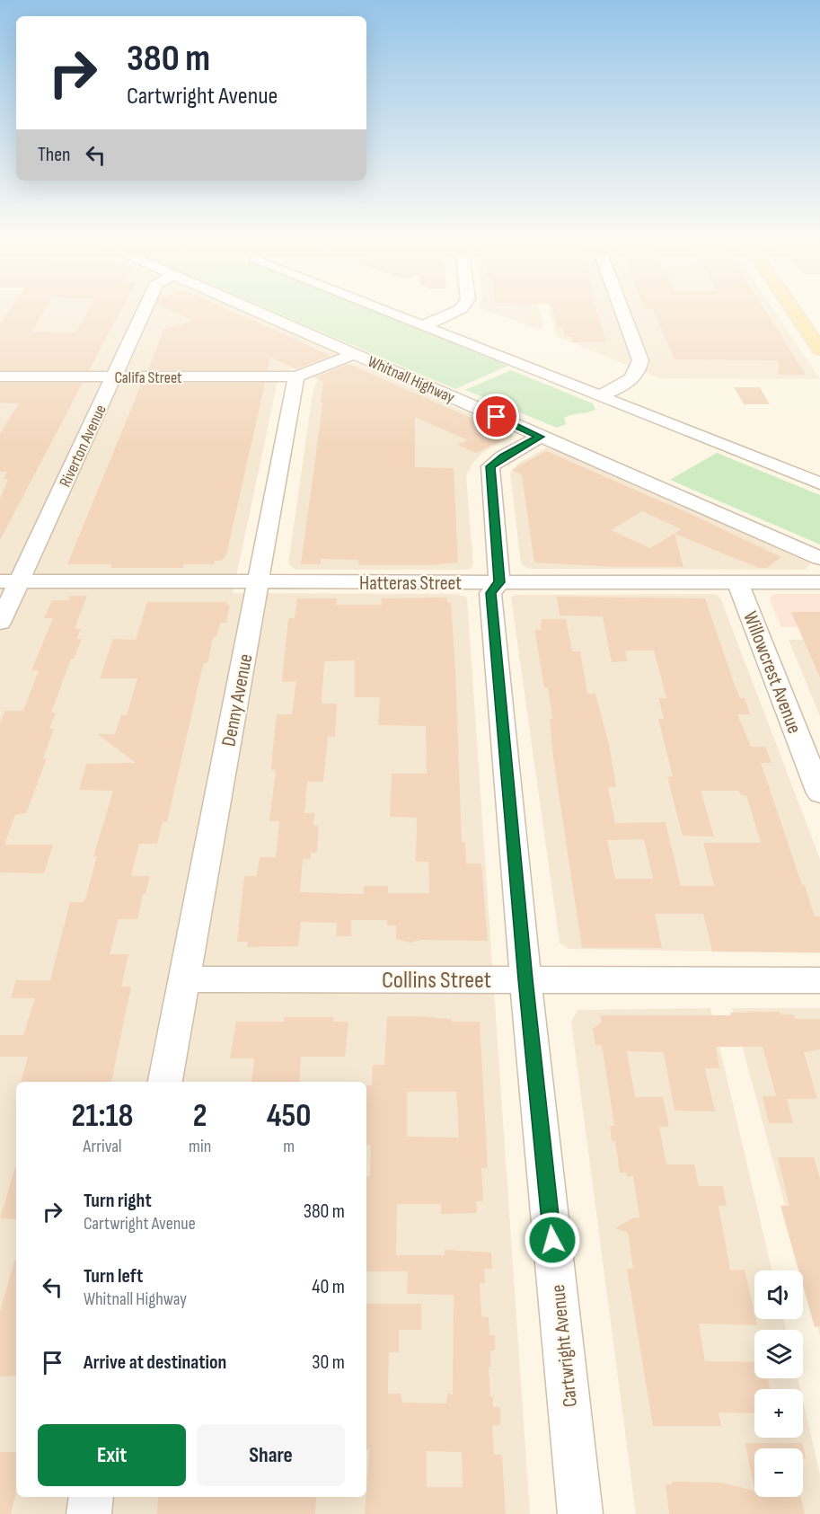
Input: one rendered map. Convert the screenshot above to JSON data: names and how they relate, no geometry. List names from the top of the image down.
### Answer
{
  "streets": {
    "street": [
      "Califa Street",
      "Whitnall Highway",
      "Riverton Avenue",
      "Hatteras Street",
      "Willowcrest Avenue",
      "Denny Avenue",
      "Collins Street",
      "Cartwright Avenue"
    ]
  },
  "crossings": [
    ["Califa Street", "Riverton Avenue"],
    ["Califa Street", "Denny Avenue"],
    ["Whitnall Highway", "Cartwright Avenue"],
    ["Riverton Avenue", "Hatteras Street"],
    ["Hatteras Street", "Willowcrest Avenue"],
    ["Hatteras Street", "Denny Avenue"],
    ["Hatteras Street", "Cartwright Avenue"],
    ["Denny Avenue", "Collins Street"],
    ["Collins Street", "Cartwright Avenue"]
  ],
  "page": {
    "turn": ["380 m", "Cartwright Avenue"],
    "then": "Then",
    "eta": [
      "21:18",
      "Arrival",
      "2",
      "min",
      "450",
      "m"
    ],
    "list": [
      {
        "name": "Turn right",
        "note": "Cartwright Avenue",
        "value": "380 m"
      },
      {
        "name": "Turn left",
        "note": "Whitnall Highway",
        "value": "40 m"
      },
      {
        "name": "Arrive at destination",
        "value": "30 m"
      }
    ],
    "map_buttons": ["+", "−"],
    "buttons": ["Exit", "Share"]
  }
}
